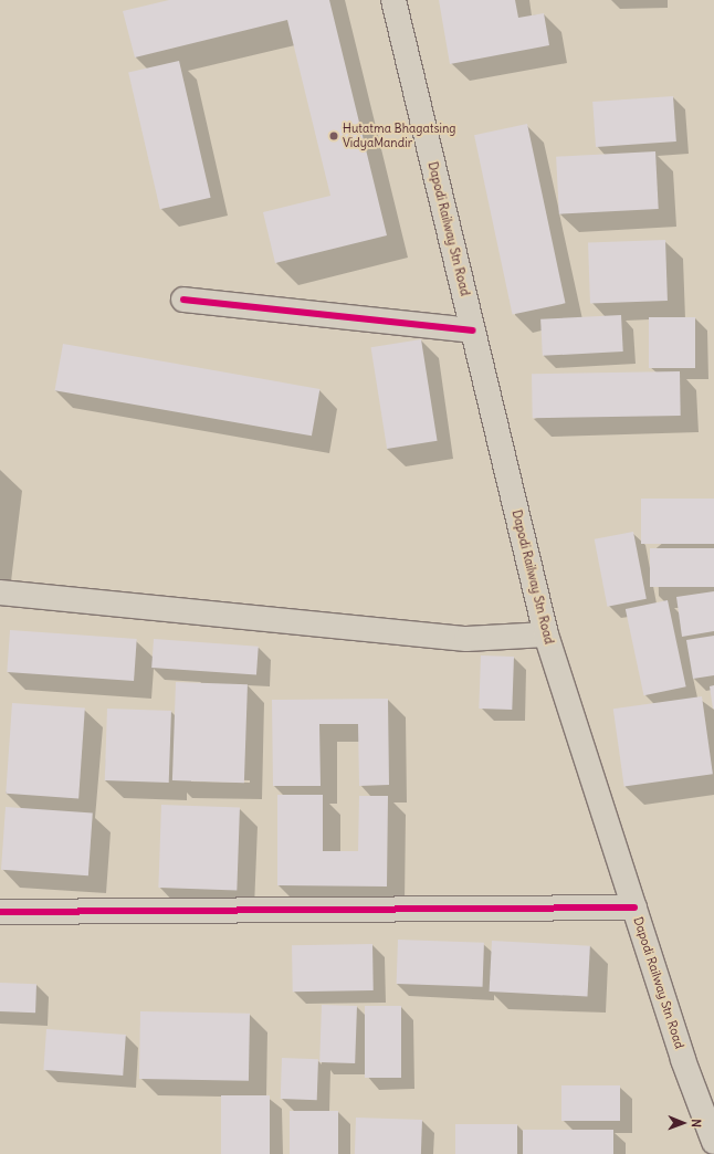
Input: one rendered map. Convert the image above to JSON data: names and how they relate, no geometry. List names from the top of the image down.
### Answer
{
  "streets": {
    "main road": ["Dapodi Railway Stn Road"]
  },
  "places": ["Hutatma Bhagatsing VidyaMandir"],
  "north": "right"
}
